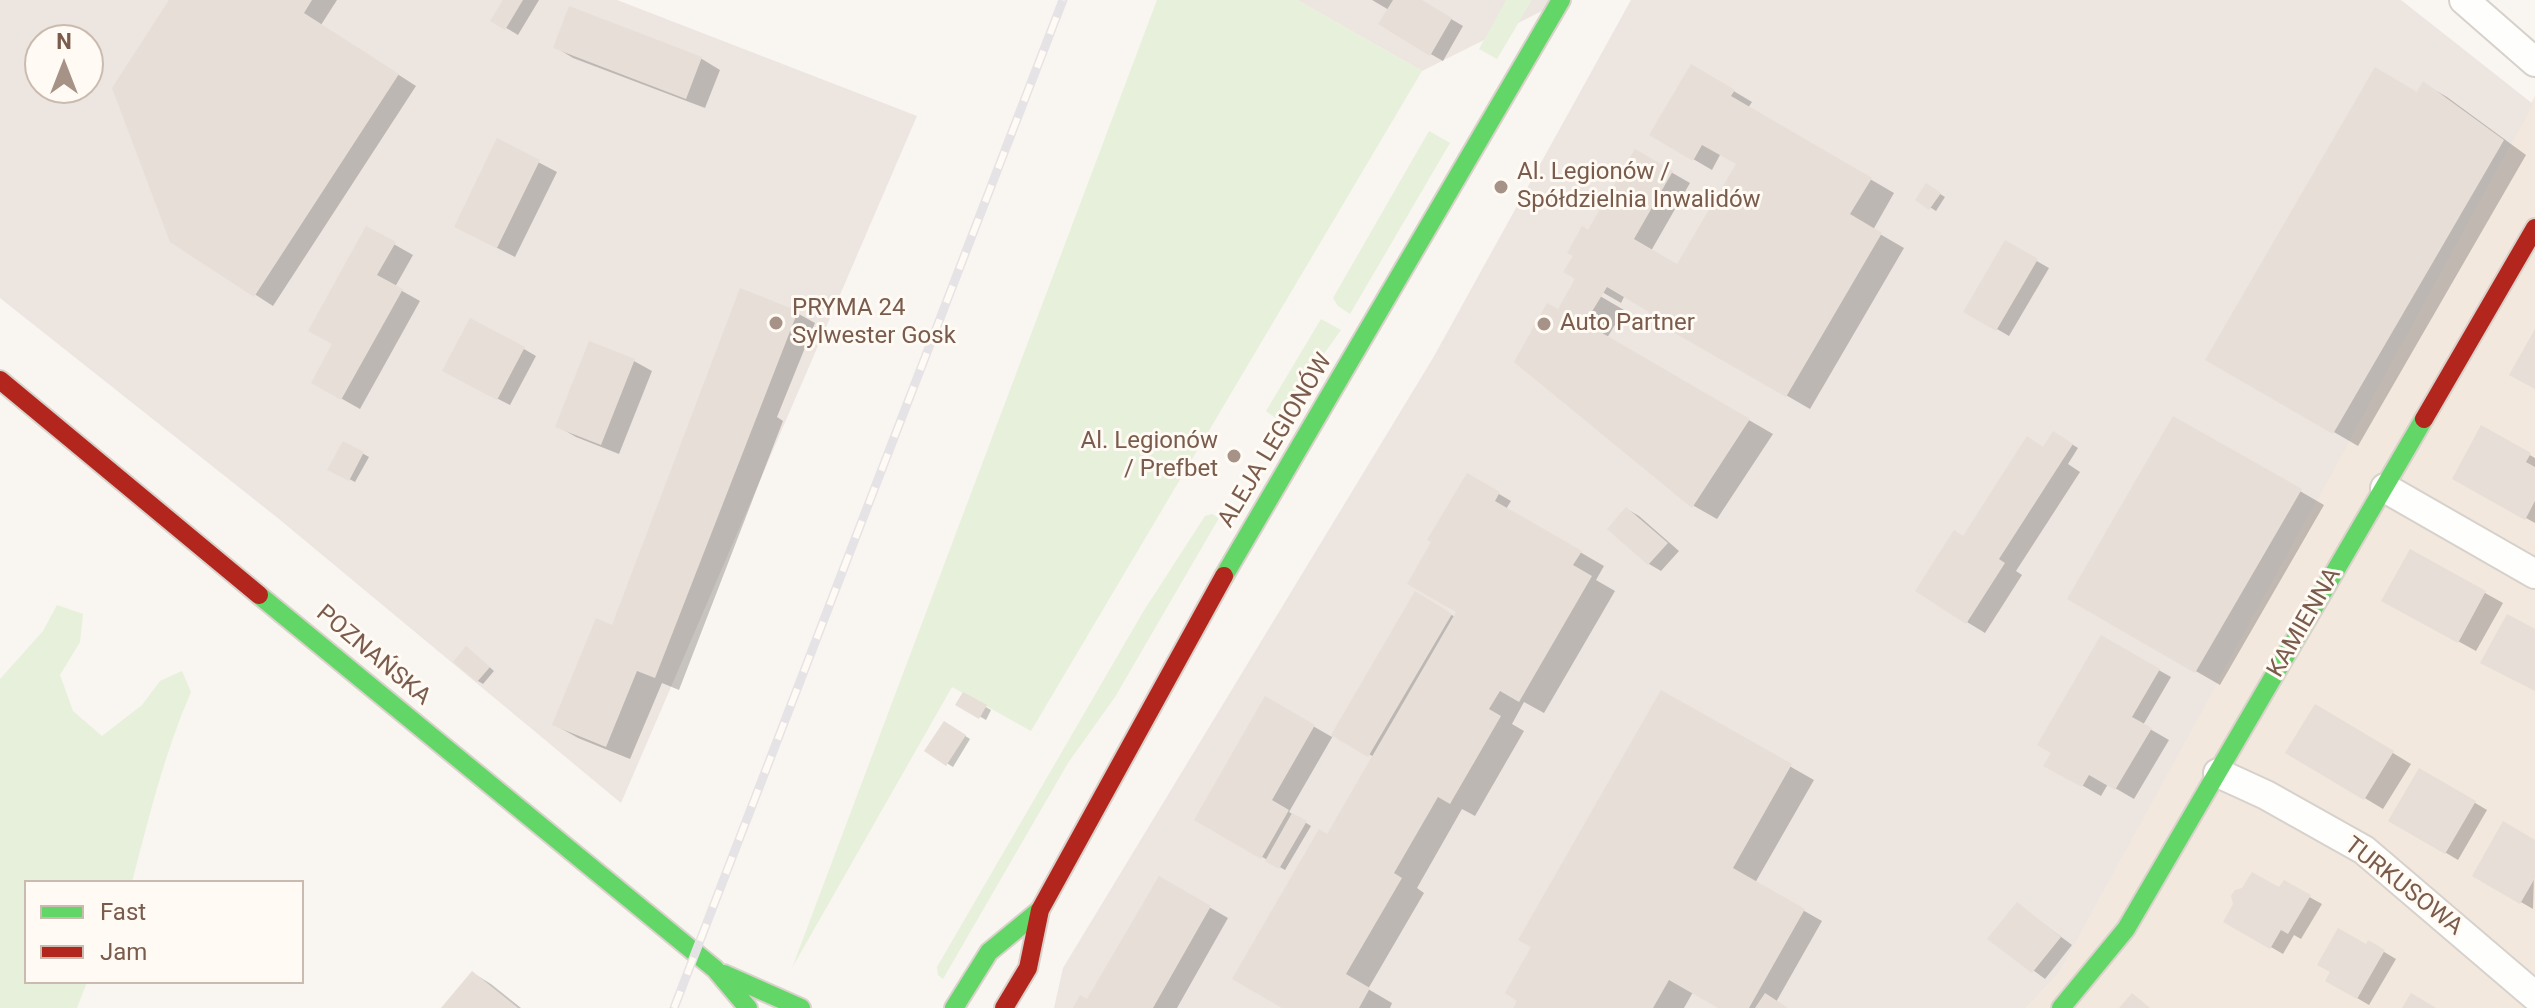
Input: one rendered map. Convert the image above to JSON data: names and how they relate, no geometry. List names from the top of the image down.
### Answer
{
  "streets": {
    "main road": ["ALEJA LEGIONÓW", "KAMIENNA", "POZNAŃSKA"],
    "street": ["TURKUSOWA"]
  },
  "crossings": [
    ["KAMIENNA", "TURKUSOWA"]
  ],
  "places": [
    "Al. Legionów / Spółdzielnia Inwalidów",
    "PRYMA 24 Sylwester Gosk",
    "Auto Partner",
    "Al. Legionów / Prefbet"
  ],
  "legend": ["Fast", "Jam"],
  "north": "top"
}
